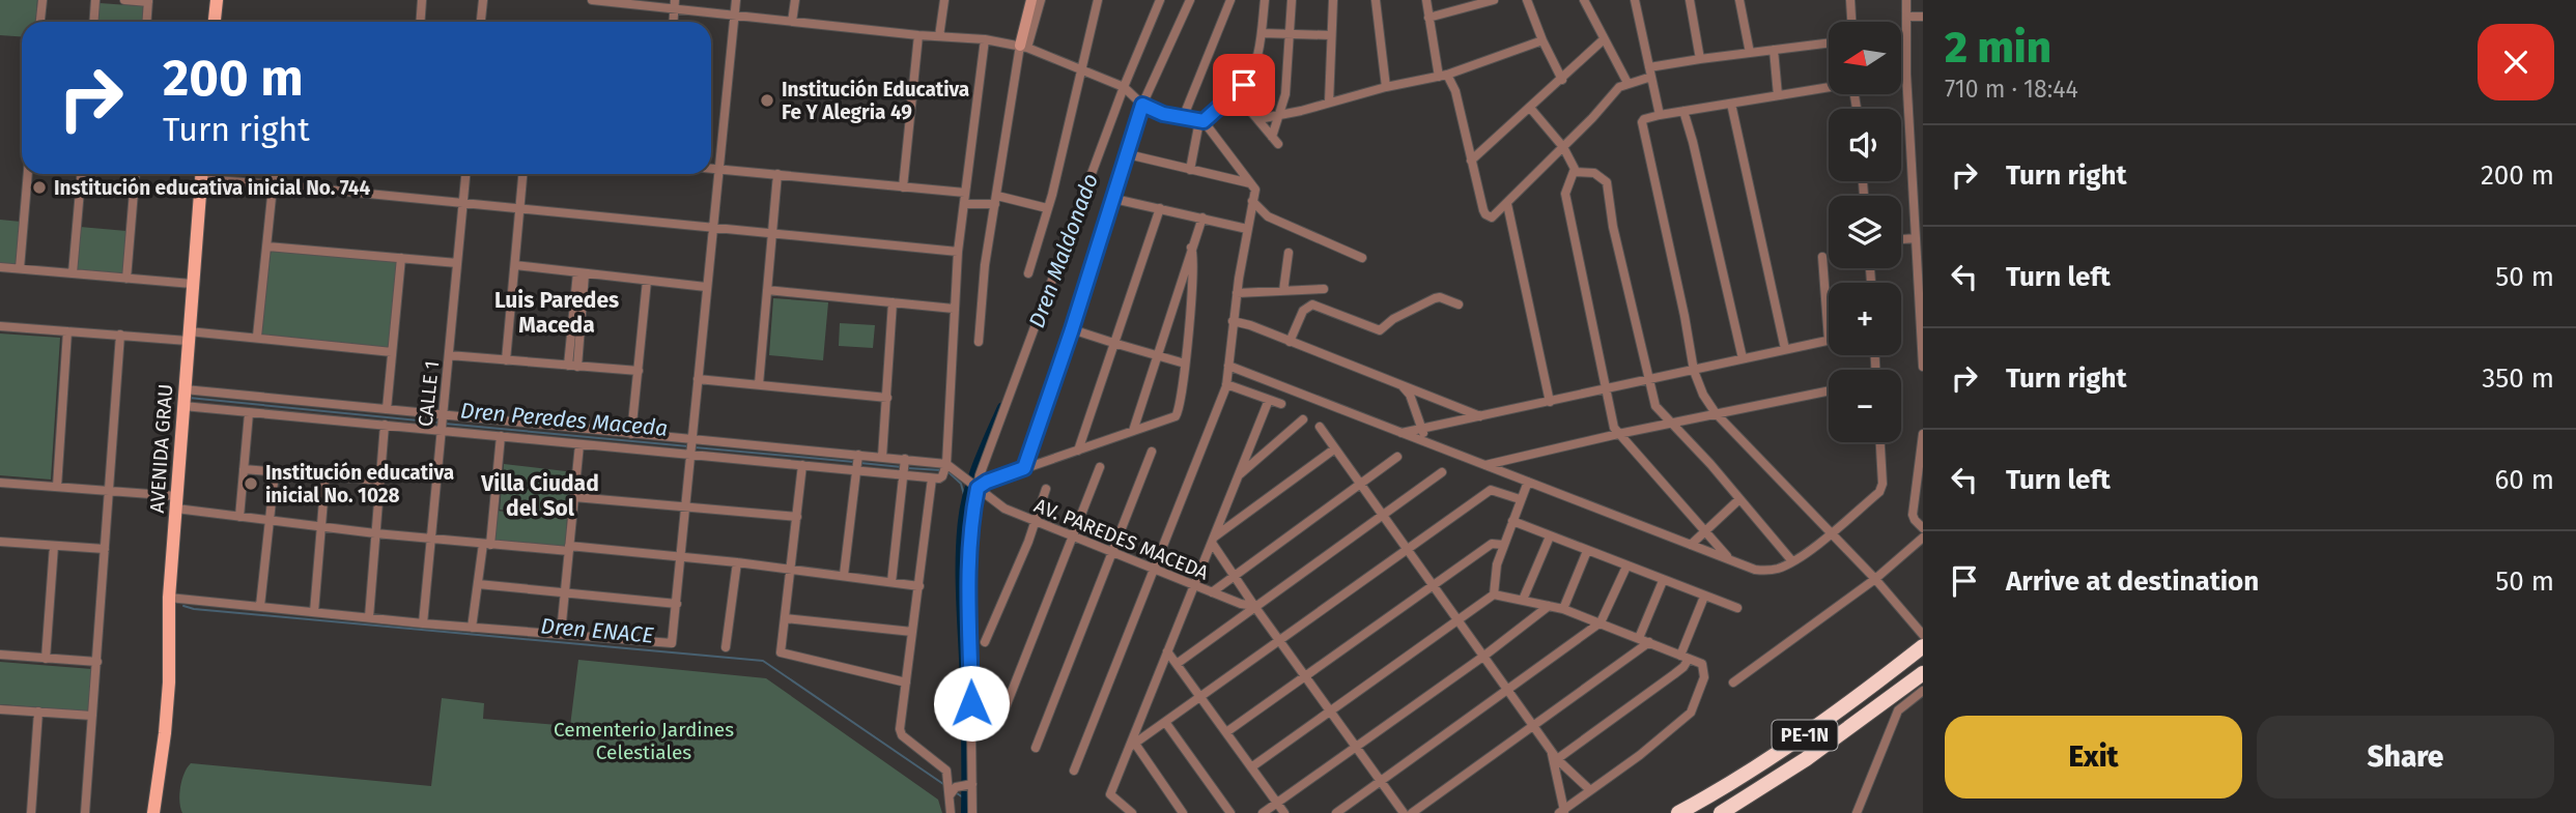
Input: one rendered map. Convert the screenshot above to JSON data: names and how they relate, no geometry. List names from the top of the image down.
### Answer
{
  "streets": {
    "highway": ["PE-1N"],
    "main road": ["AVENIDA GRAU"],
    "street": ["CALLE 1", "AV. PAREDES MACEDA"]
  },
  "districts": ["Luis Paredes Maceda", "Villa Ciudad del Sol"],
  "water": ["Dren Maldonado", "Dren Peredes Maceda", "Dren ENACE"],
  "parks": ["Cementerio Jardines Celestiales"],
  "places": ["Institución Educativa Fe Y Alegria 49", "Institución educativa inicial No. 744", "Institución educativa inicial No. 1028"],
  "north": "left",
  "page": {
    "heading": ["2 min", "710 m · 18:44"],
    "map_buttons": ["+", "−"],
    "turn": ["200 m", "Turn right"],
    "list": [
      {
        "name": "Turn right",
        "value": "200 m"
      },
      {
        "name": "Turn left",
        "value": "50 m"
      },
      {
        "name": "Turn right",
        "value": "350 m"
      },
      {
        "name": "Turn left",
        "value": "60 m"
      },
      {
        "name": "Arrive at destination",
        "value": "50 m"
      }
    ],
    "buttons": ["Exit", "Share"]
  }
}
